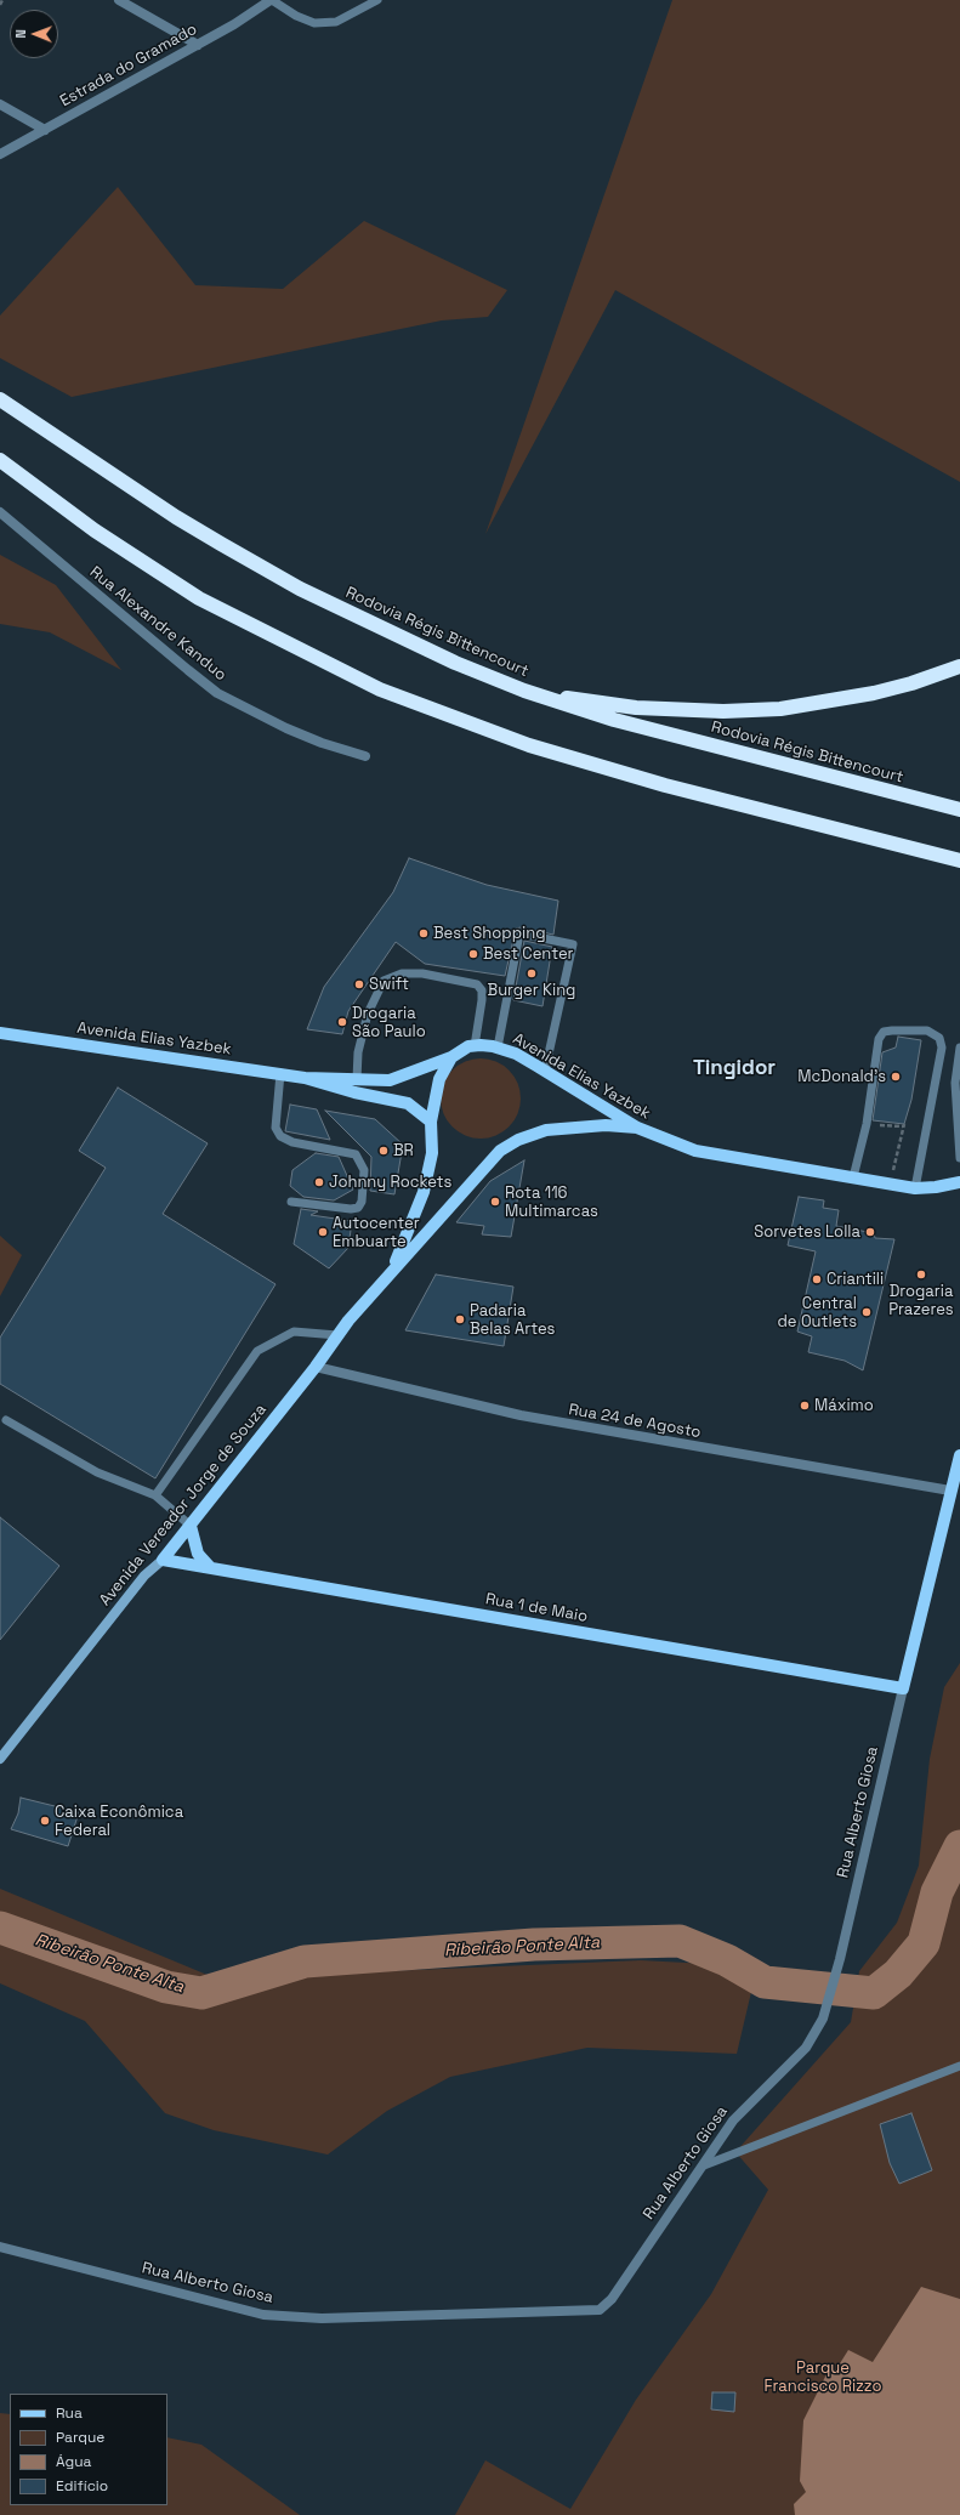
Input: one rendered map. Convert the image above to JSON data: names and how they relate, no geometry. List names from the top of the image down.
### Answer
{
  "streets": {
    "highway": ["Rodovia Régis Bittencourt"],
    "main road": [
      "Avenida Elias Yazbek",
      "Avenida Vereador Jorge de Souza",
      "Rua 1 de Maio",
      "Rua Alberto Giosa"
    ],
    "street": ["Estrada do Gramado", "Rua Alexandre Kanduo", "Rua 24 de Agosto"]
  },
  "crossings": [
    ["Avenida Elias Yazbek", "Avenida Vereador Jorge de Souza"],
    ["Rua 24 de Agosto", "Avenida Vereador Jorge de Souza"],
    ["Rua 24 de Agosto", "Rua Alberto Giosa"],
    ["Avenida Vereador Jorge de Souza", "Rua 1 de Maio"],
    ["Rua 1 de Maio", "Rua Alberto Giosa"]
  ],
  "districts": ["Tingidor"],
  "water": ["Ribeirão Ponte Alta"],
  "parks": ["Parque Francisco Rizzo"],
  "places": [
    "Best Shopping",
    "Best Center",
    "Burger King",
    "Swift",
    "Drogaria São Paulo",
    "McDonald's",
    "BR",
    "Johnny Rockets",
    "Rota 116 Multimarcas",
    "Autocenter Embuarte",
    "Sorvetes Lolla",
    "Drogaria Prazeres",
    "Criantili",
    "Central de Outlets",
    "Padaria Belas Artes",
    "Máximo",
    "Caixa Econômica Federal"
  ],
  "legend": [
    "Rua",
    "Parque",
    "Água",
    "Edifício"
  ],
  "north": "left"
}
